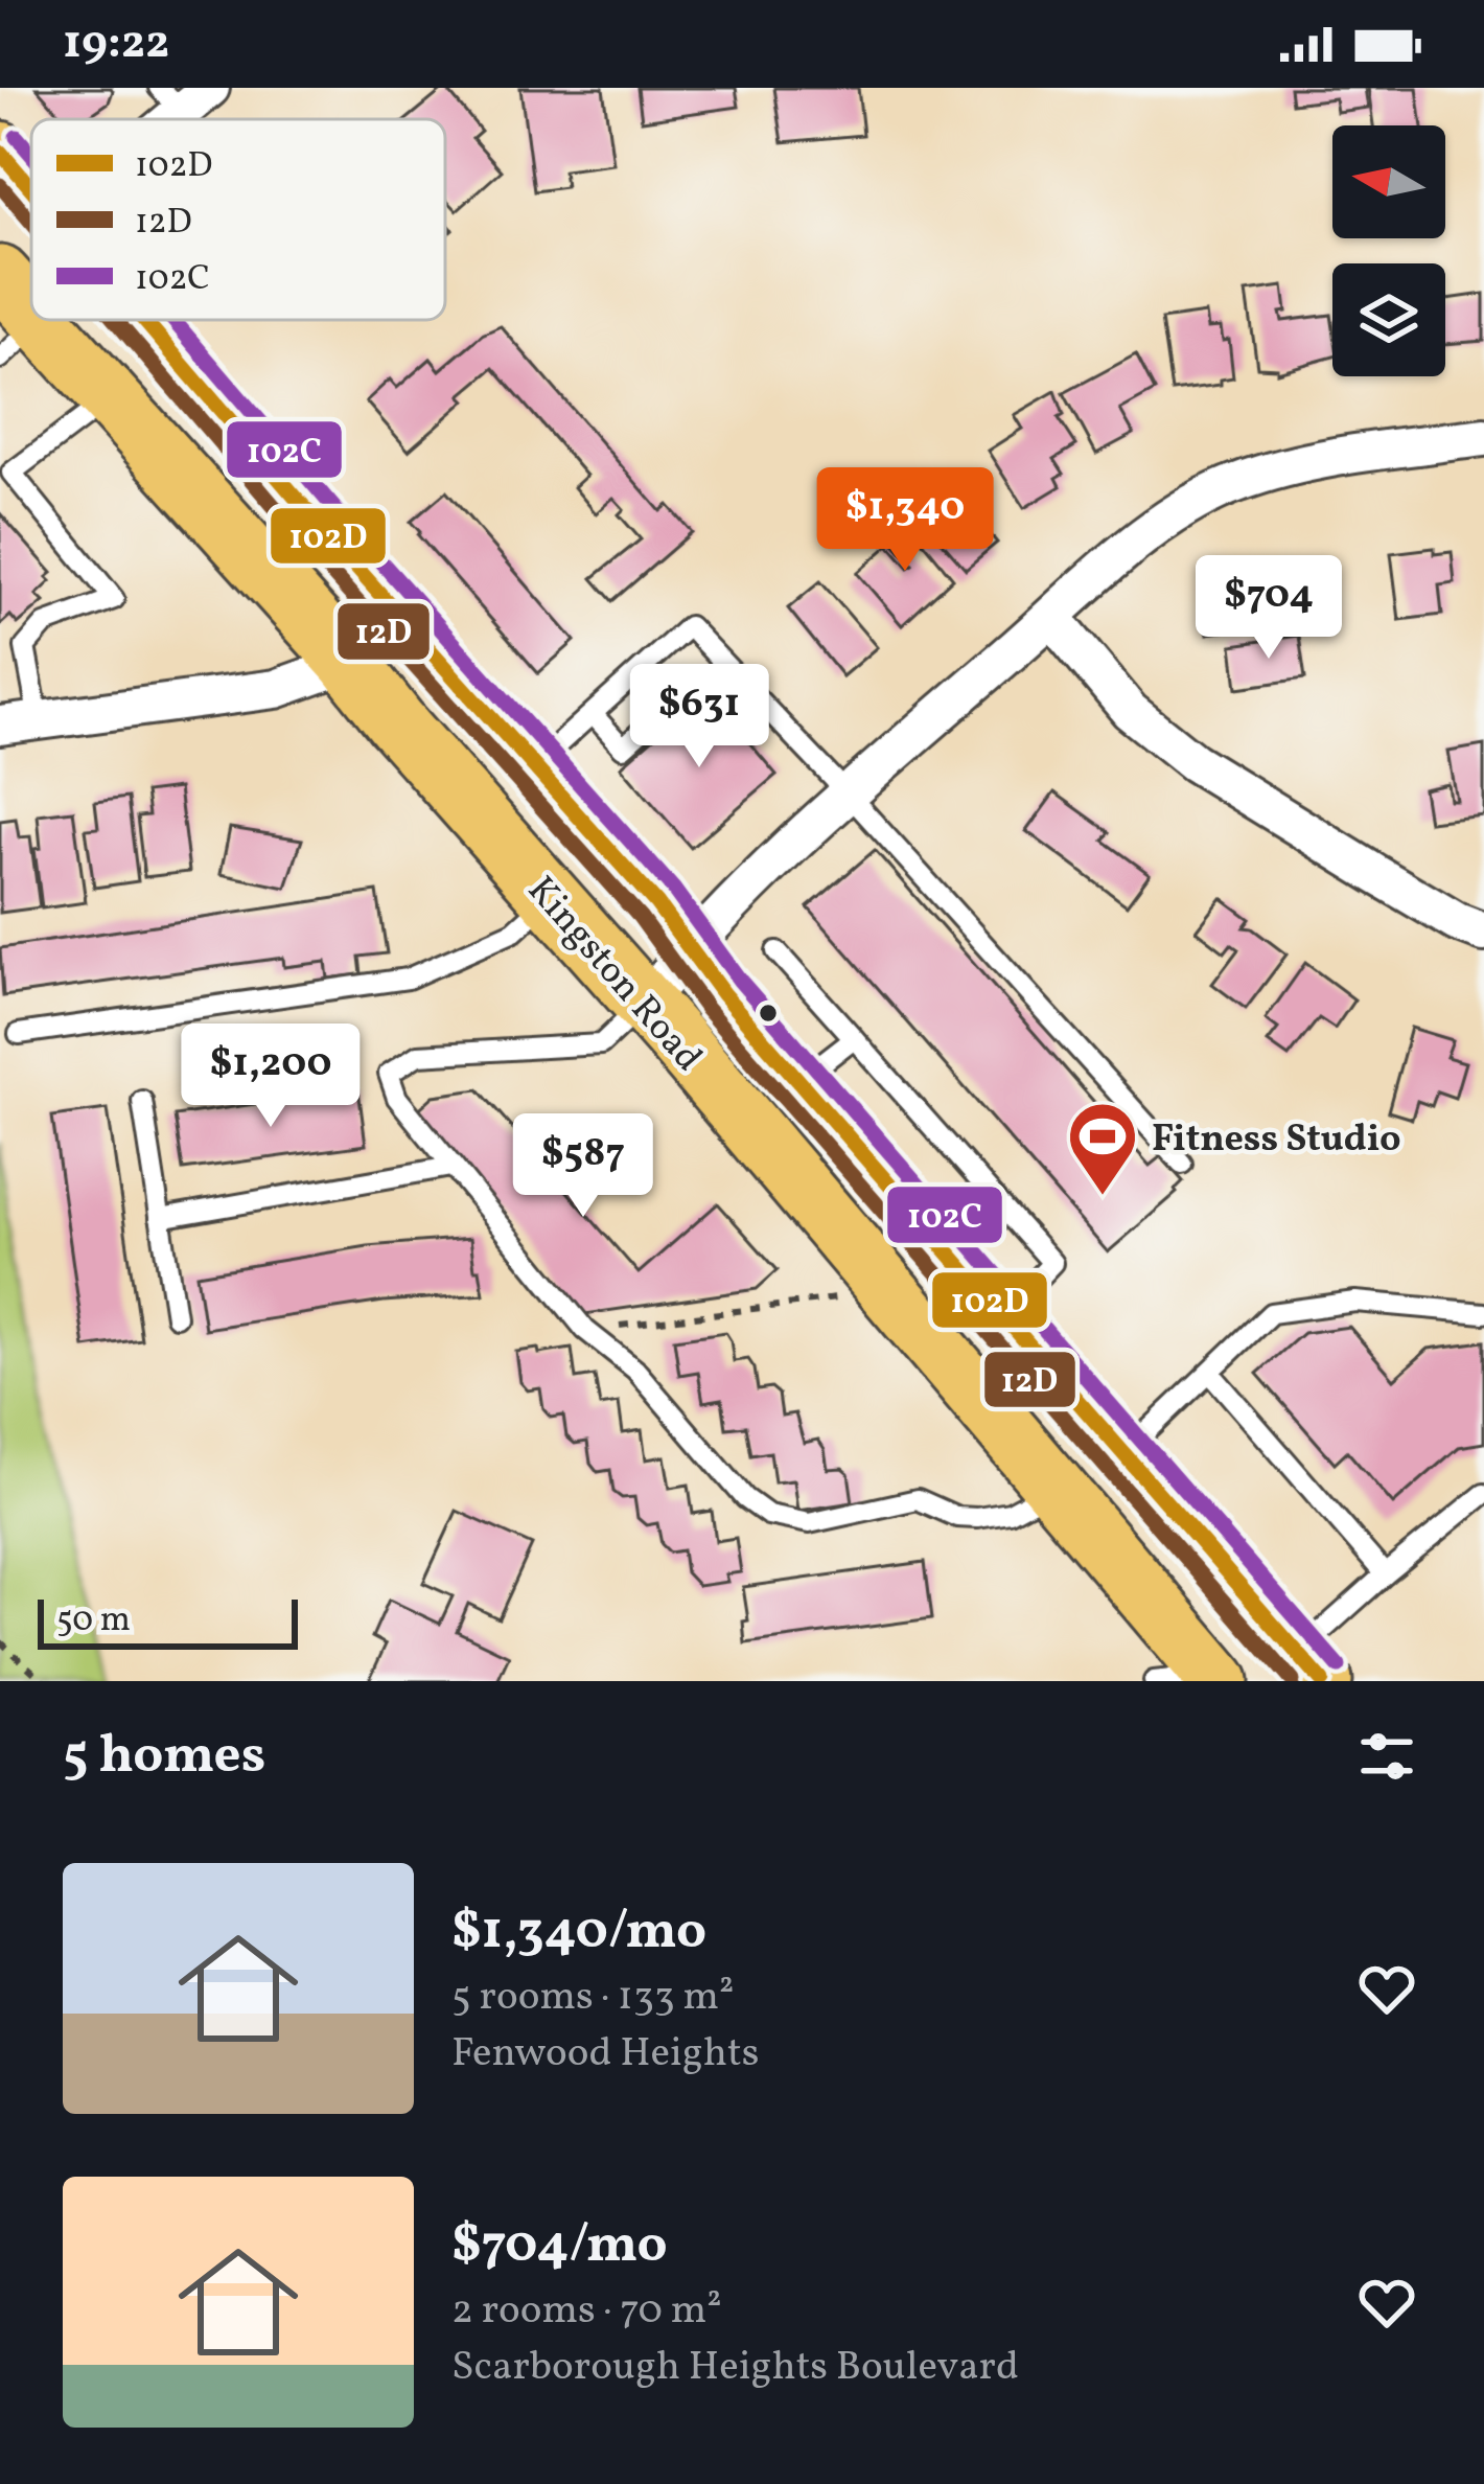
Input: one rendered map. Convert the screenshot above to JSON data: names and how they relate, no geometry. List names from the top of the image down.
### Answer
{
  "streets": {
    "main road": ["Kingston Road"]
  },
  "places": {
    "sports": ["Fitness Studio"]
  },
  "lines": ["transit line 102C", "transit line 102D", "transit line 12D"],
  "legend": ["102D", "12D", "102C"],
  "scale_bar": "50 m",
  "north": "left",
  "page": {
    "status": "19:22",
    "price": [
      "$1,340",
      "$704",
      "$631",
      "$1,200",
      "$587"
    ],
    "scale": "50 m",
    "heading": "5 homes",
    "list": [
      {
        "name": "$1,340/mo",
        "note": "5 rooms · 133 m² · Fenwood Heights"
      },
      {
        "name": "$704/mo",
        "note": "2 rooms · 70 m² · Scarborough Heights Boulevard"
      }
    ]
  }
}
